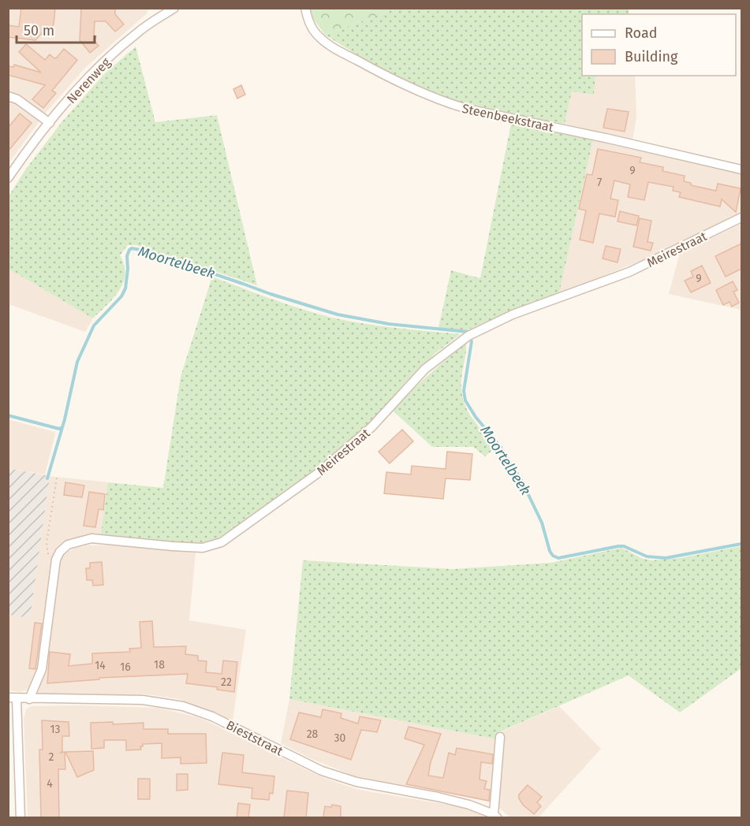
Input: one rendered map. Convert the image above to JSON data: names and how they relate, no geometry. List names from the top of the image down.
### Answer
{
  "streets": {
    "street": [
      "Nerenweg",
      "Steenbeekstraat",
      "Meirestraat",
      "Bieststraat"
    ]
  },
  "water": ["Moortelbeek"],
  "house_numbers": [
    "9",
    "7",
    "9",
    "18",
    "14",
    "16",
    "22",
    "13",
    "28",
    "30",
    "2",
    "4"
  ],
  "legend": ["Road", "Building"],
  "scale_bar": "50 m"
}
